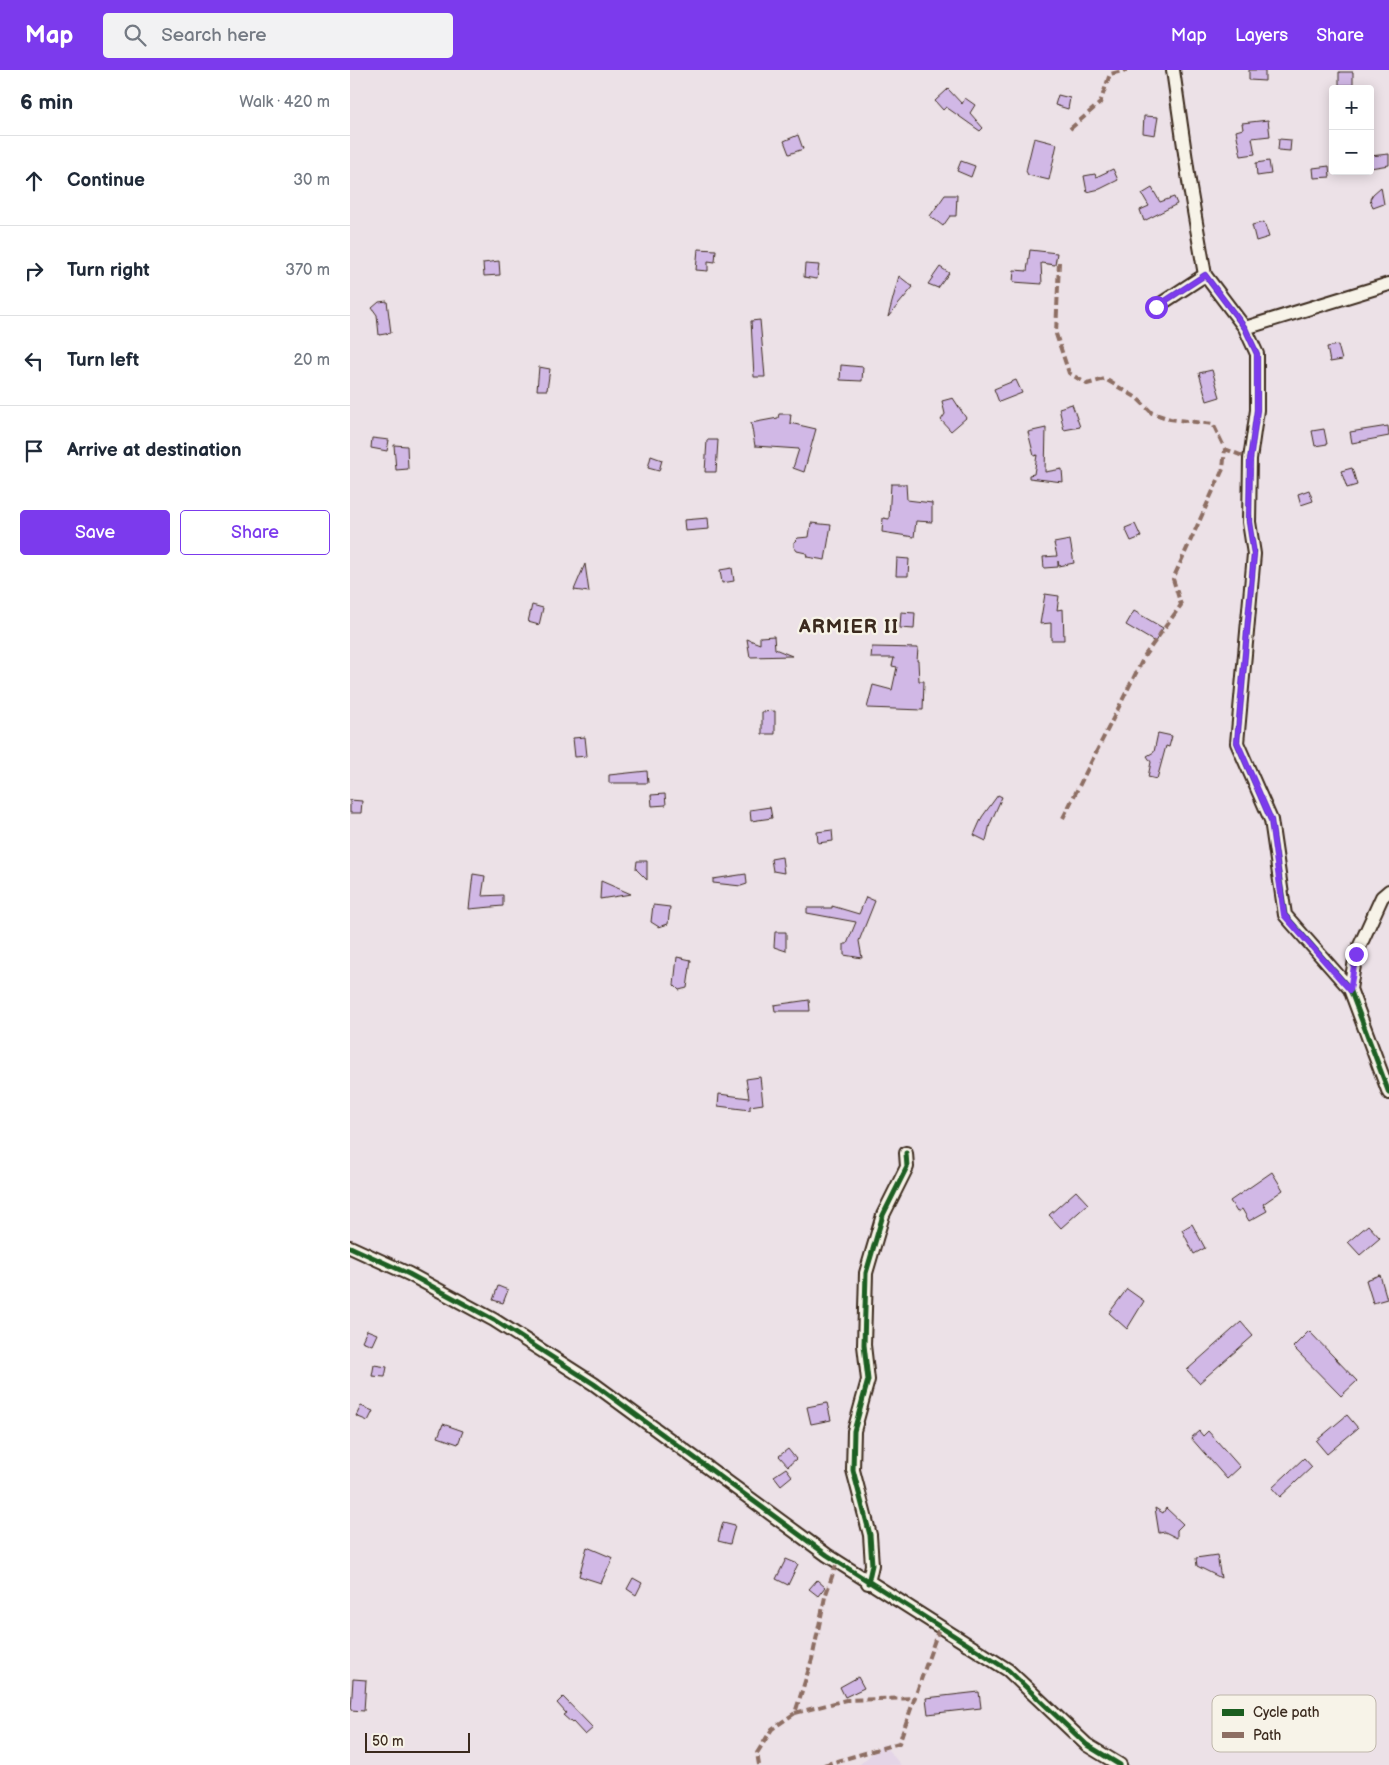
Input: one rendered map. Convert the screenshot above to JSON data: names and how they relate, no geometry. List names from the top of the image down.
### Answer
{
  "districts": ["ARMIER II"],
  "legend": ["Cycle path", "Path"],
  "scale_bar": "50 m",
  "page": {
    "header": "Map",
    "search": "Search here",
    "nav": ["Map", "Layers", "Share"],
    "heading": ["6 min", "Walk · 420 m"],
    "map_buttons": ["+", "−"],
    "list": [
      ["Continue", "30 m"],
      ["Turn right", "370 m"],
      ["Turn left", "20 m"],
      "Arrive at destination"
    ],
    "buttons": ["Save", "Share"],
    "scale": "50 m"
  }
}
